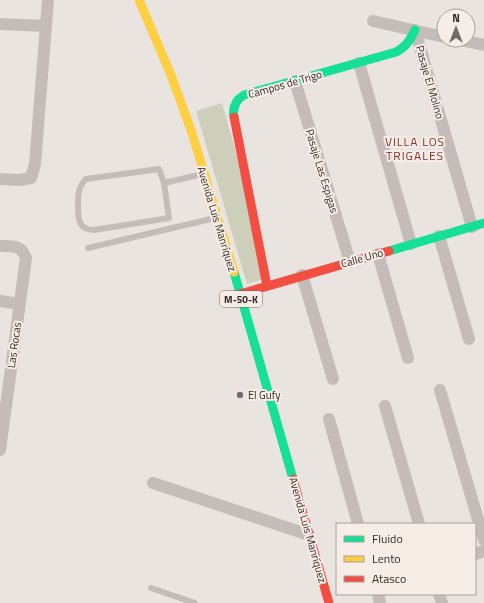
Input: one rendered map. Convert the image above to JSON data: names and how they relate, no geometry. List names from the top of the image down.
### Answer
{
  "streets": {
    "street": [
      "Pasaje El Molino",
      "Campos de Trigo",
      "Pasaje Las Espigas",
      "Avenida Luis Manríquez",
      "Calle Uno",
      "M-50-K",
      "Las Rocas"
    ]
  },
  "crossings": [
    ["Pasaje El Molino", "Campos de Trigo"],
    ["Pasaje El Molino", "Calle Uno"],
    ["Campos de Trigo", "Pasaje Las Espigas"],
    ["Campos de Trigo", "Calle Uno"],
    ["Pasaje Las Espigas", "Calle Uno"],
    ["Avenida Luis Manríquez", "Calle Uno"]
  ],
  "districts": ["VILLA LOS TRIGALES"],
  "places": ["El Gufy"],
  "legend": ["Fluido", "Lento", "Atasco"],
  "north": "top"
}
